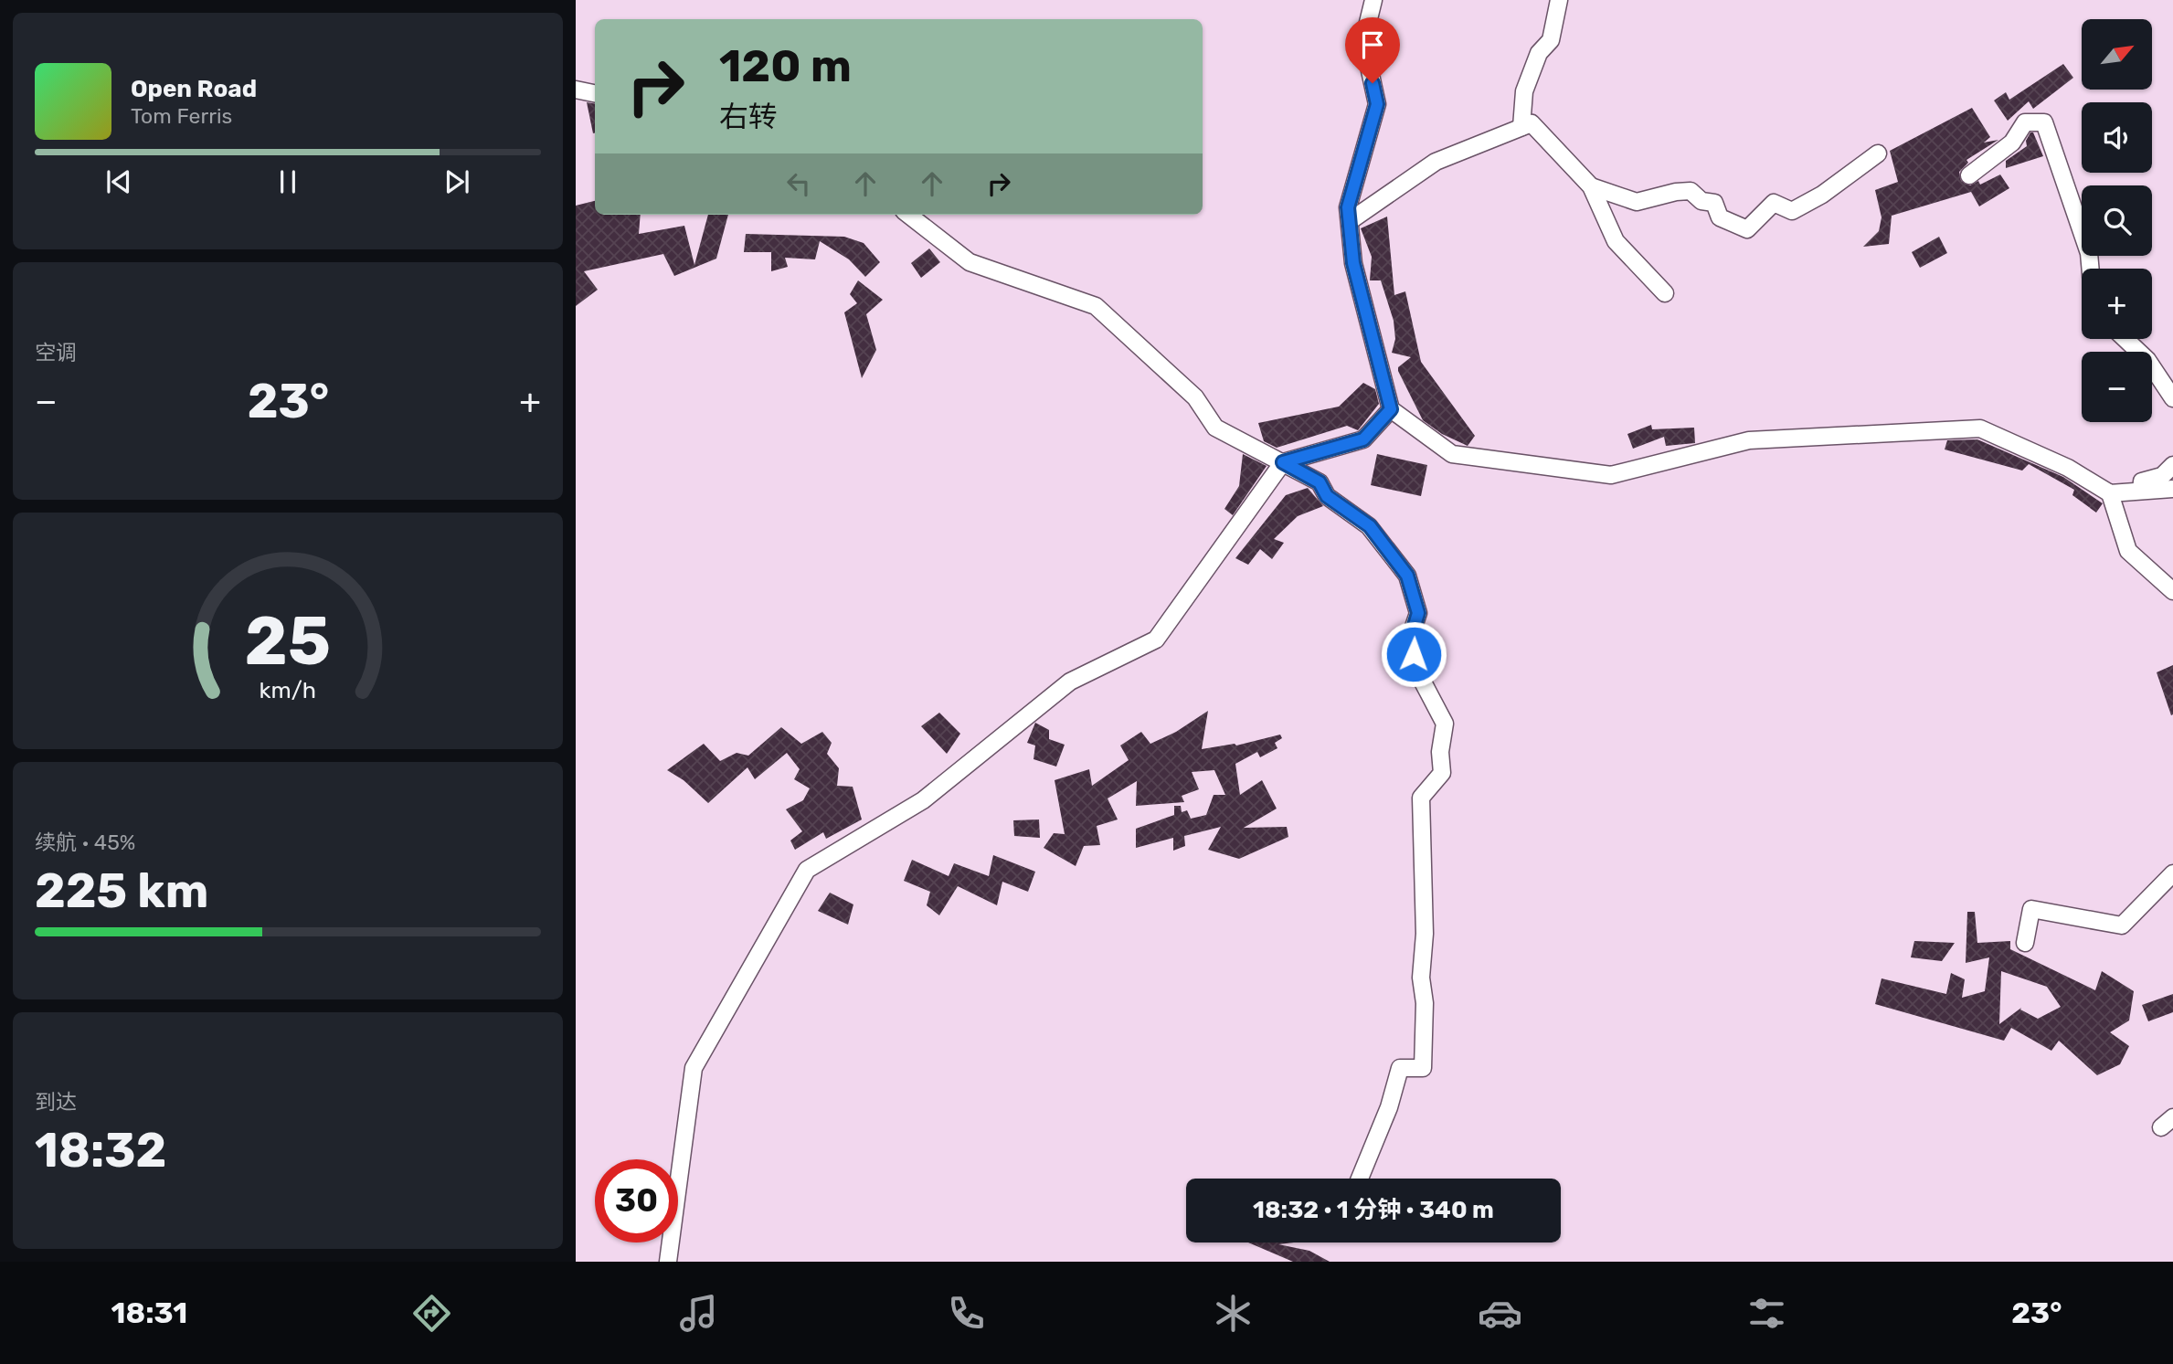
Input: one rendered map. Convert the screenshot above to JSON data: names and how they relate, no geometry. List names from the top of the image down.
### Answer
{
  "north": "top right",
  "page": {
    "map_buttons": ["+", "−"],
    "turn": ["120 m", "右转"],
    "song": ["Open Road", "Tom Ferris"],
    "tile": [
      "空调",
      ["续航 · 45%", "225 km"],
      ["到达", "18:32"]
    ],
    "heat": ["−", "23°", "+"],
    "limit": "30",
    "trip": "18:32 · 1 分钟 · 340 m",
    "tabs": ["18:31", "23°"],
    "gauge": ["25", "km/h"]
  }
}
